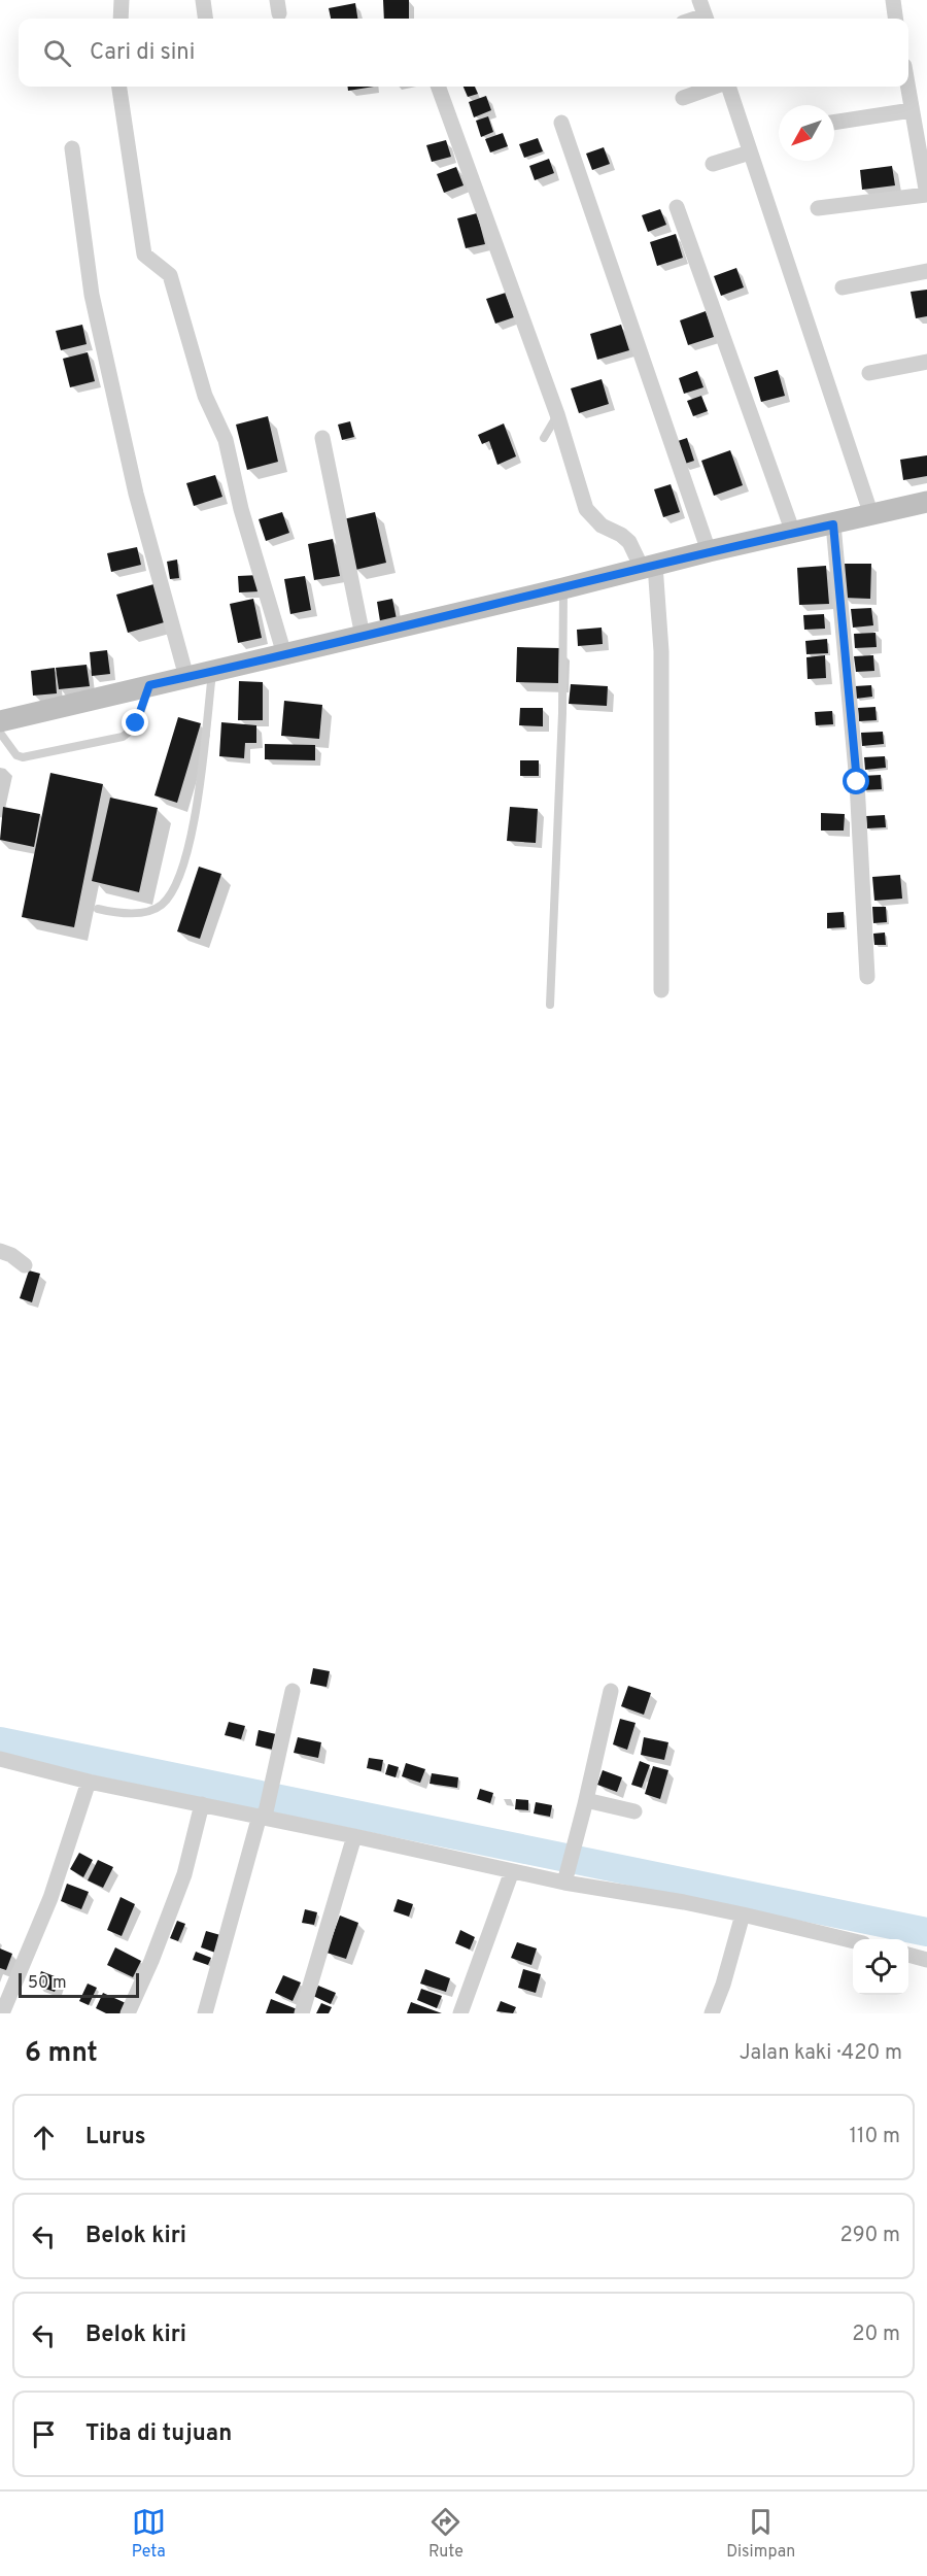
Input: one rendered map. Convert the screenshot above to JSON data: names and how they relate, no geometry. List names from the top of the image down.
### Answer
{
  "scale_bar": "50 m",
  "north": "bottom left",
  "page": {
    "search": "Cari di sini",
    "scale": "50 m",
    "heading": ["6 mnt", "Jalan kaki · 420 m"],
    "list": [
      ["Lurus", "110 m"],
      ["Belok kiri", "290 m"],
      ["Belok kiri", "20 m"],
      "Tiba di tujuan"
    ],
    "nav": ["Peta", "Rute", "Disimpan"]
  }
}
